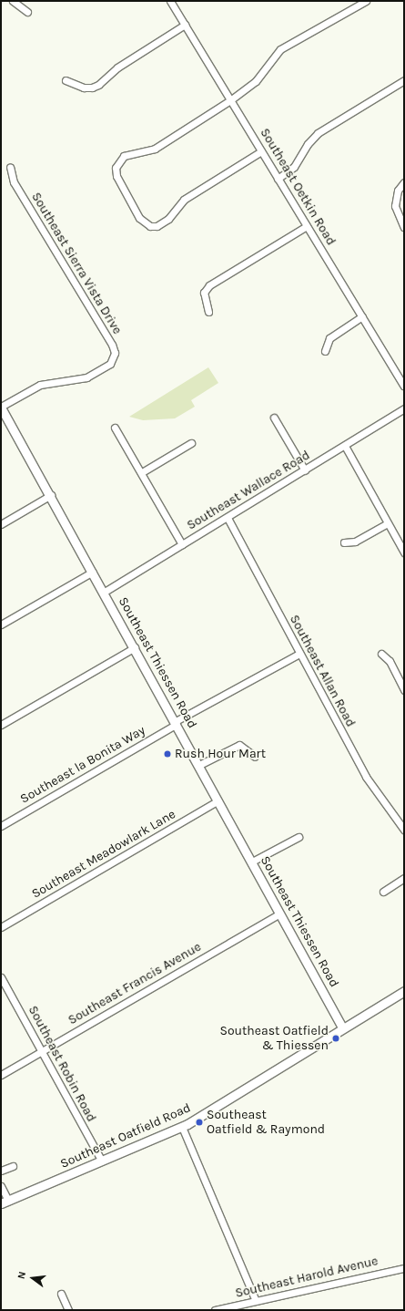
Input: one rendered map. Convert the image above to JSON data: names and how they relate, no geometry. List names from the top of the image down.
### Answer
{
  "streets": {
    "main road": ["Southeast Thiessen Road", "Southeast Oatfield Road"],
    "street": [
      "Southeast Oetkin Road",
      "Southeast Sierra Vista Drive",
      "Southeast Wallace Road",
      "Southeast Allan Road",
      "Southeast la Bonita Way",
      "Southeast Meadowlark Lane",
      "Southeast Francis Avenue",
      "Southeast Robin Road",
      "Southeast Harold Avenue"
    ]
  },
  "crossings": [
    ["Southeast Sierra Vista Drive", "Southeast Thiessen Road"],
    ["Southeast Wallace Road", "Southeast Thiessen Road"],
    ["Southeast Wallace Road", "Southeast Allan Road"],
    ["Southeast Thiessen Road", "Southeast la Bonita Way"],
    ["Southeast Thiessen Road", "Southeast Meadowlark Lane"],
    ["Southeast Thiessen Road", "Southeast Francis Avenue"],
    ["Southeast Thiessen Road", "Southeast Oatfield Road"],
    ["Southeast Allan Road", "Southeast la Bonita Way"],
    ["Southeast Francis Avenue", "Southeast Robin Road"],
    ["Southeast Robin Road", "Southeast Oatfield Road"]
  ],
  "places": ["Rush Hour Mart", "Southeast Oatfield & Thiessen", "Southeast Oatfield & Raymond"],
  "north": "left"
}
